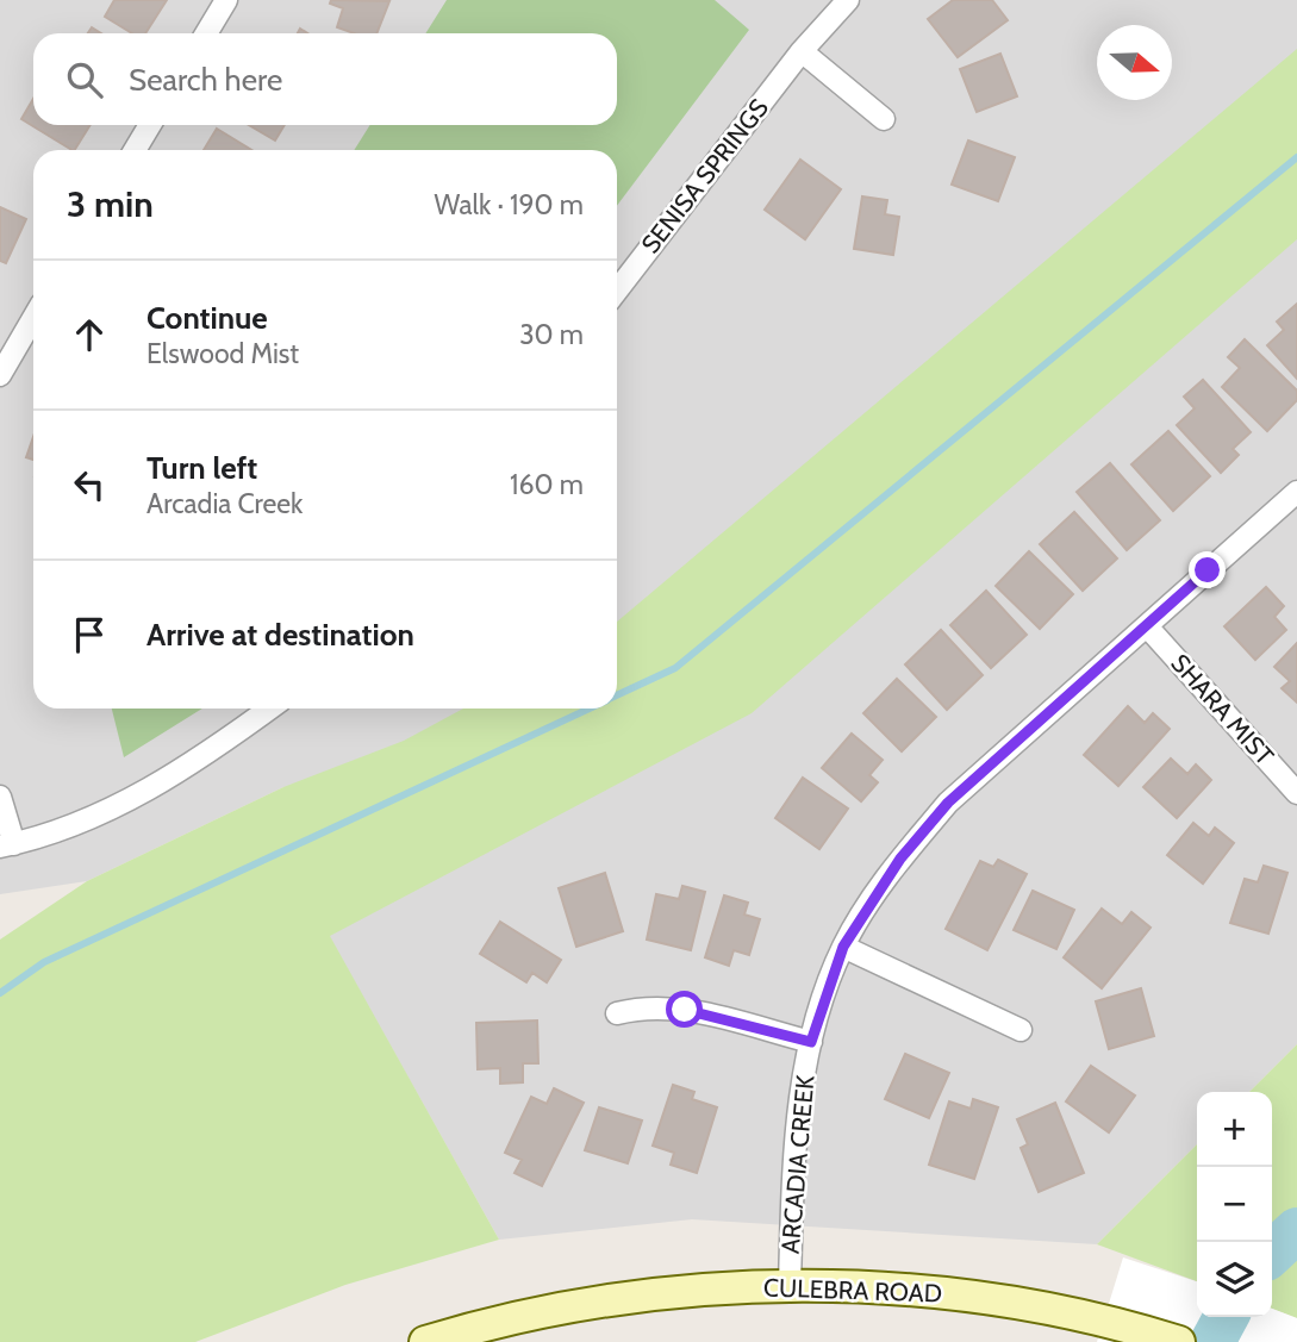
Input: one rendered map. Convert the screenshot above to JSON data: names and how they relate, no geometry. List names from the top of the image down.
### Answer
{
  "streets": {
    "main road": ["CULEBRA ROAD"],
    "street": ["SENISA SPRINGS", "SHARA MIST", "ARCADIA CREEK"]
  },
  "crossings": [
    ["SHARA MIST", "ARCADIA CREEK"],
    ["ARCADIA CREEK", "CULEBRA ROAD"]
  ],
  "north": "right",
  "page": {
    "search": "Search here",
    "heading": ["3 min", "Walk · 190 m"],
    "list": [
      ["Continue", "Elswood Mist", "30 m"],
      ["Turn left", "Arcadia Creek", "160 m"],
      "Arrive at destination"
    ],
    "map_buttons": ["+", "−"]
  }
}
